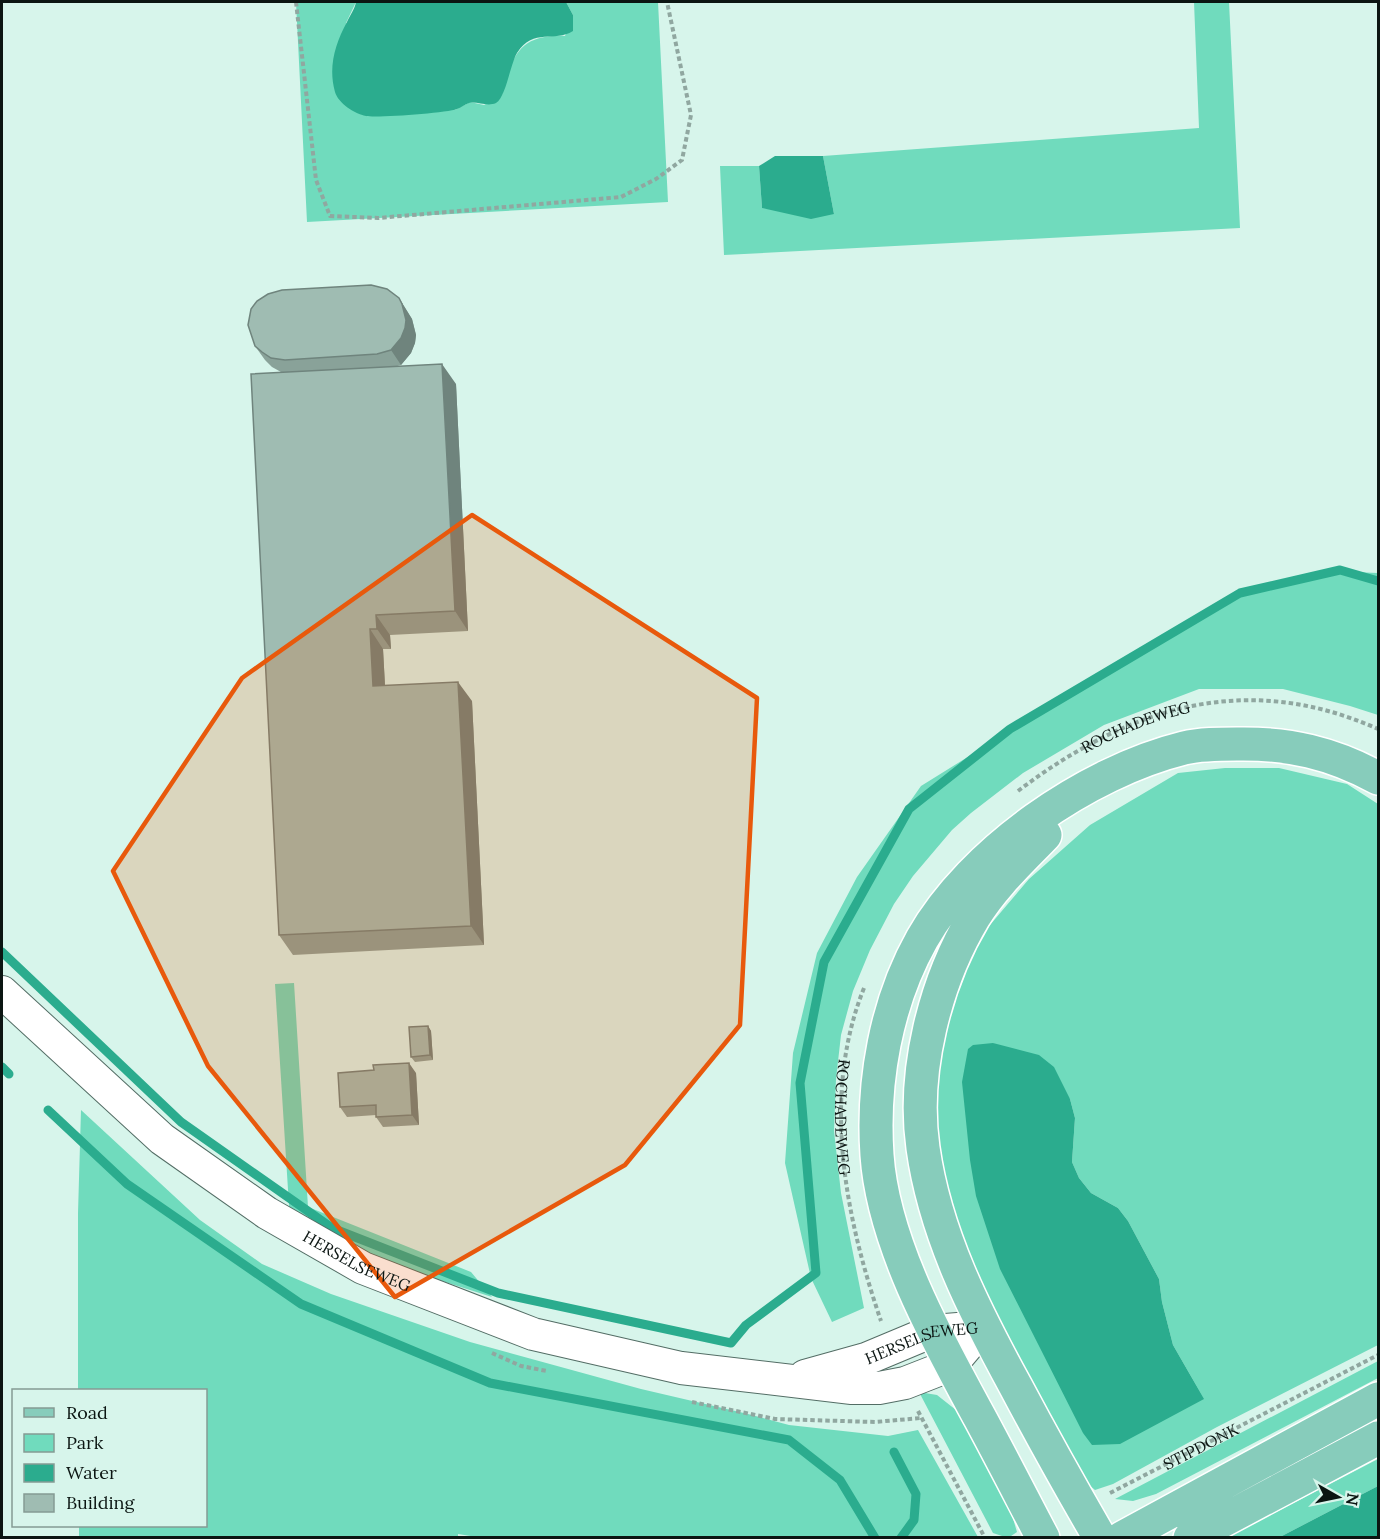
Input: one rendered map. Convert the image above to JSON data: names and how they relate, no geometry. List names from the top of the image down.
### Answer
{
  "streets": {
    "main road": ["ROCHADEWEG"],
    "street": ["HERSELSEWEG"],
    "path": ["STIPDONK"]
  },
  "crossings": [
    ["ROCHADEWEG", "HERSELSEWEG"],
    ["ROCHADEWEG", "STIPDONK"]
  ],
  "legend": [
    "Road",
    "Park",
    "Water",
    "Building"
  ],
  "north": "right"
}
